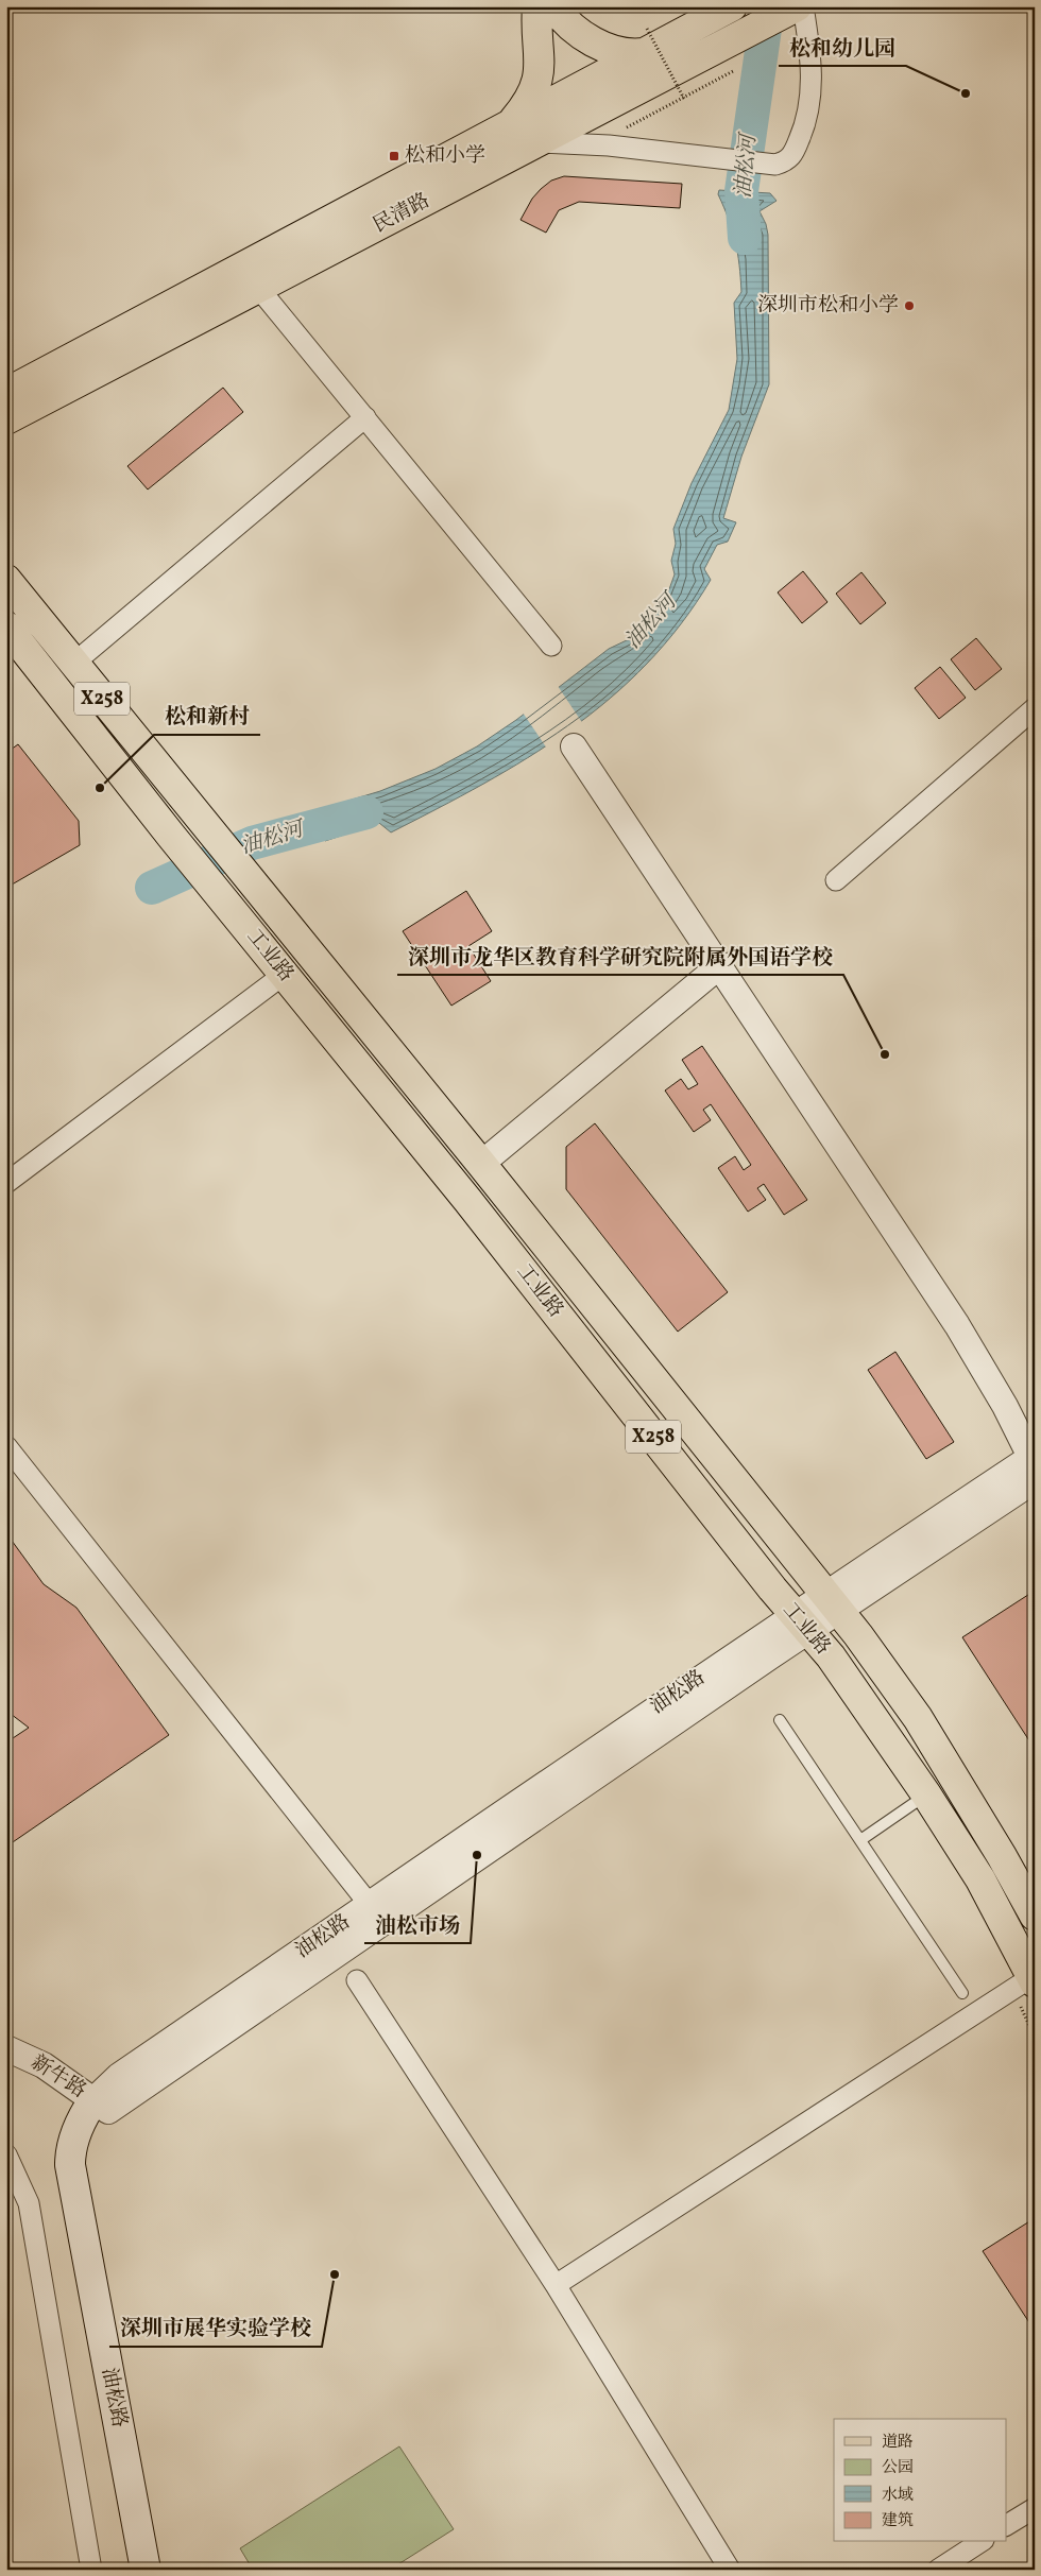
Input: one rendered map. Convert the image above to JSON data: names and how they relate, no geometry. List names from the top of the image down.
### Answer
{
  "streets": {
    "main road": [
      "民清路",
      "X258",
      "工业路",
      "油松路"
    ],
    "street": ["新牛路"]
  },
  "crossings": [
    ["工业路", "油松路"],
    ["油松路", "新牛路"]
  ],
  "water": ["油松河"],
  "places": {
    "other": [
      "松和幼儿园",
      "深圳市松和小学",
      "松和新村",
      "深圳市龙华区教育科学研究院附属外国语学校",
      "油松市场",
      "深圳市展华实验学校"
    ],
    "transit": ["松和小学"]
  },
  "legend": [
    "道路",
    "公园",
    "水域",
    "建筑"
  ]
}
